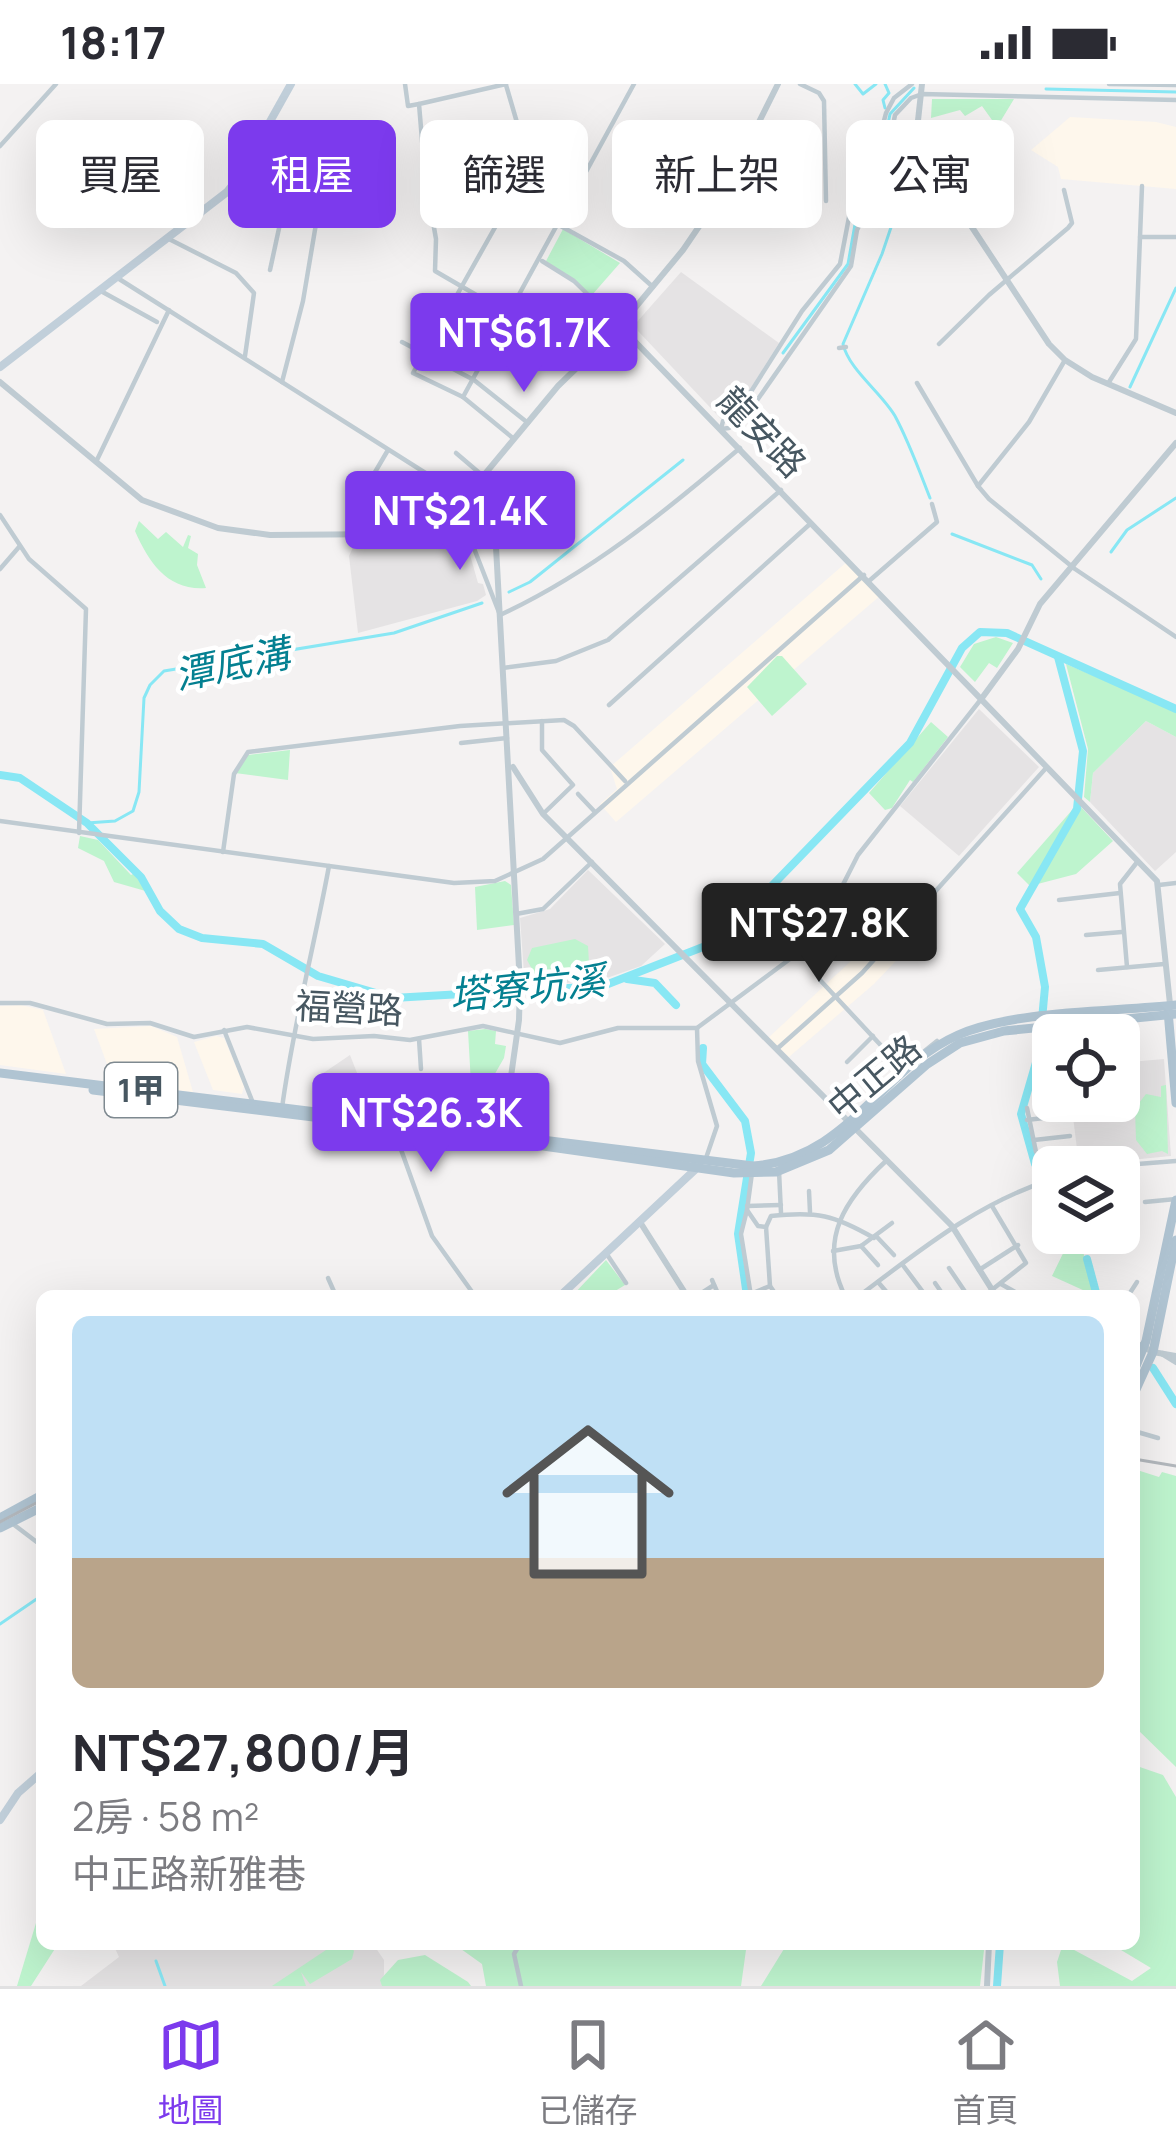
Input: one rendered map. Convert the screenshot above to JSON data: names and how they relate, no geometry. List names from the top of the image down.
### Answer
{
  "streets": {
    "main road": ["中正路", "1甲"],
    "street": ["龍安路", "福營路"]
  },
  "water": ["潭底溝", "塔寮坑溪"],
  "page": {
    "status": "18:17",
    "chip": [
      "買屋",
      "租屋",
      "篩選",
      "新上架",
      "公寓"
    ],
    "price": [
      "NT$61.7K",
      "NT$21.4K",
      "NT$27.8K",
      "NT$26.3K"
    ],
    "list": [
      {
        "name": "NT$27,800/月",
        "note": "2房 · 58 m² · 中正路新雅巷"
      }
    ],
    "tabs": ["地圖", "已儲存", "首頁"]
  }
}
